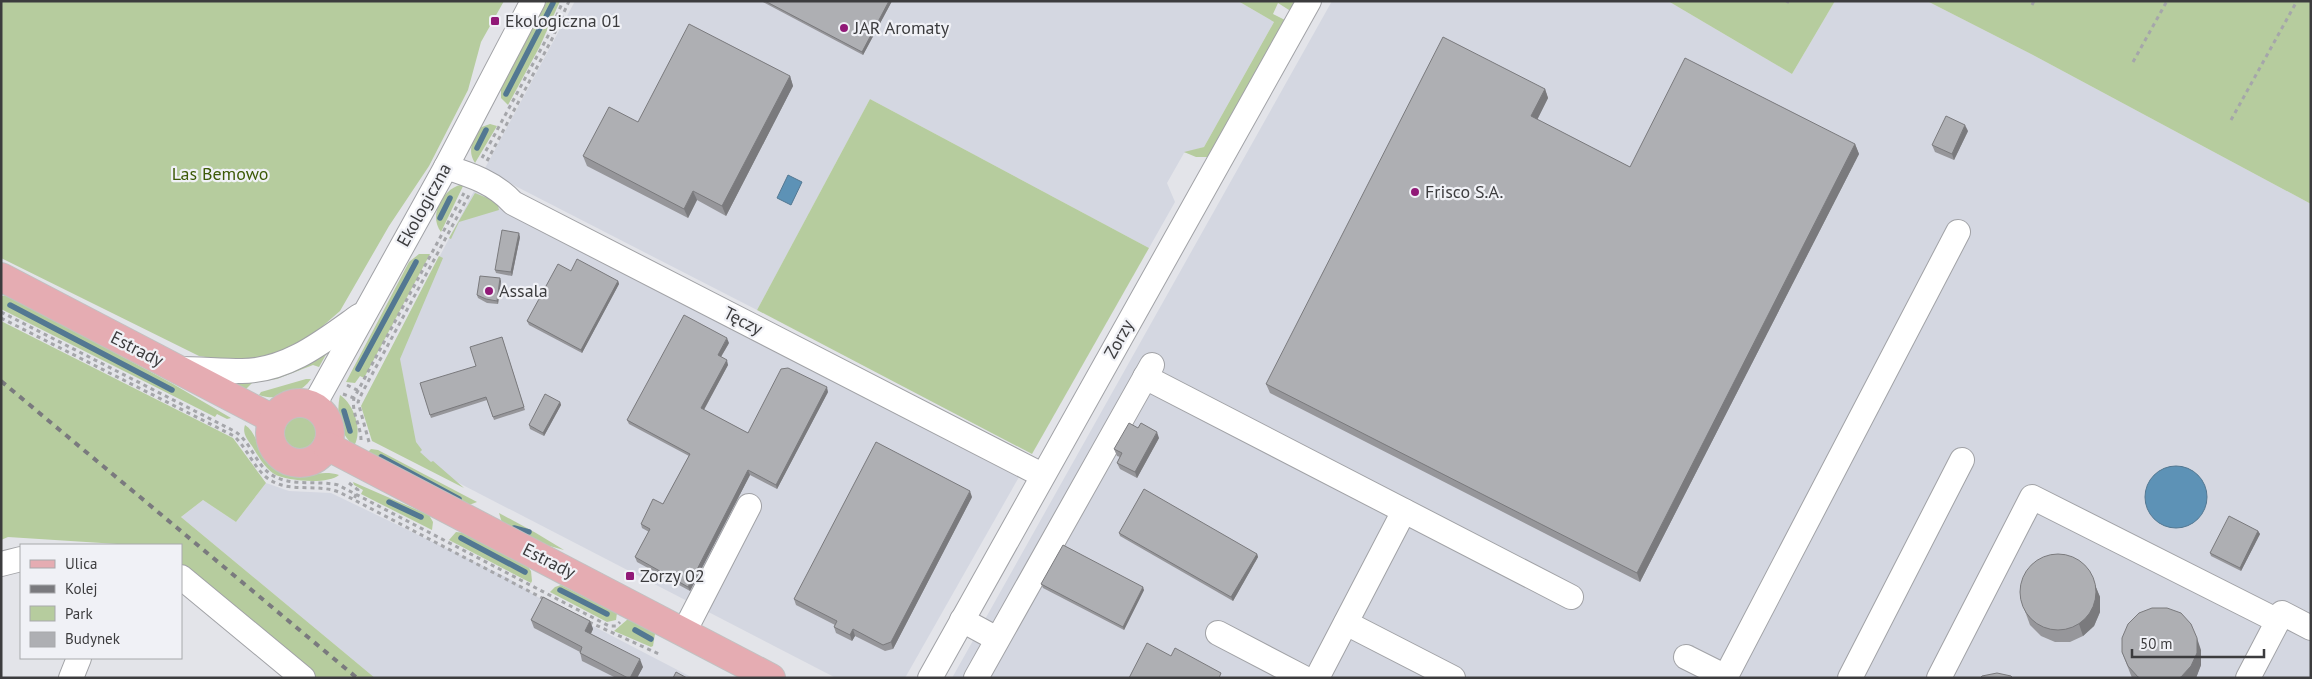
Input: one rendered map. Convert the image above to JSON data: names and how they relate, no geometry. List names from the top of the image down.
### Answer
{
  "streets": {
    "main road": ["Estrady"],
    "street": ["Ekologiczna", "Tęczy", "Zorzy"]
  },
  "crossings": [
    ["Ekologiczna", "Tęczy"],
    ["Tęczy", "Zorzy"]
  ],
  "parks": ["Las Bemowo"],
  "places": {
    "transit": ["Ekologiczna 01", "Zorzy 02"],
    "other": ["JAR Aromaty", "Frisco S.A.", "Assala"]
  },
  "legend": [
    "Ulica",
    "Kolej",
    "Park",
    "Budynek"
  ],
  "scale_bar": "50 m"
}
